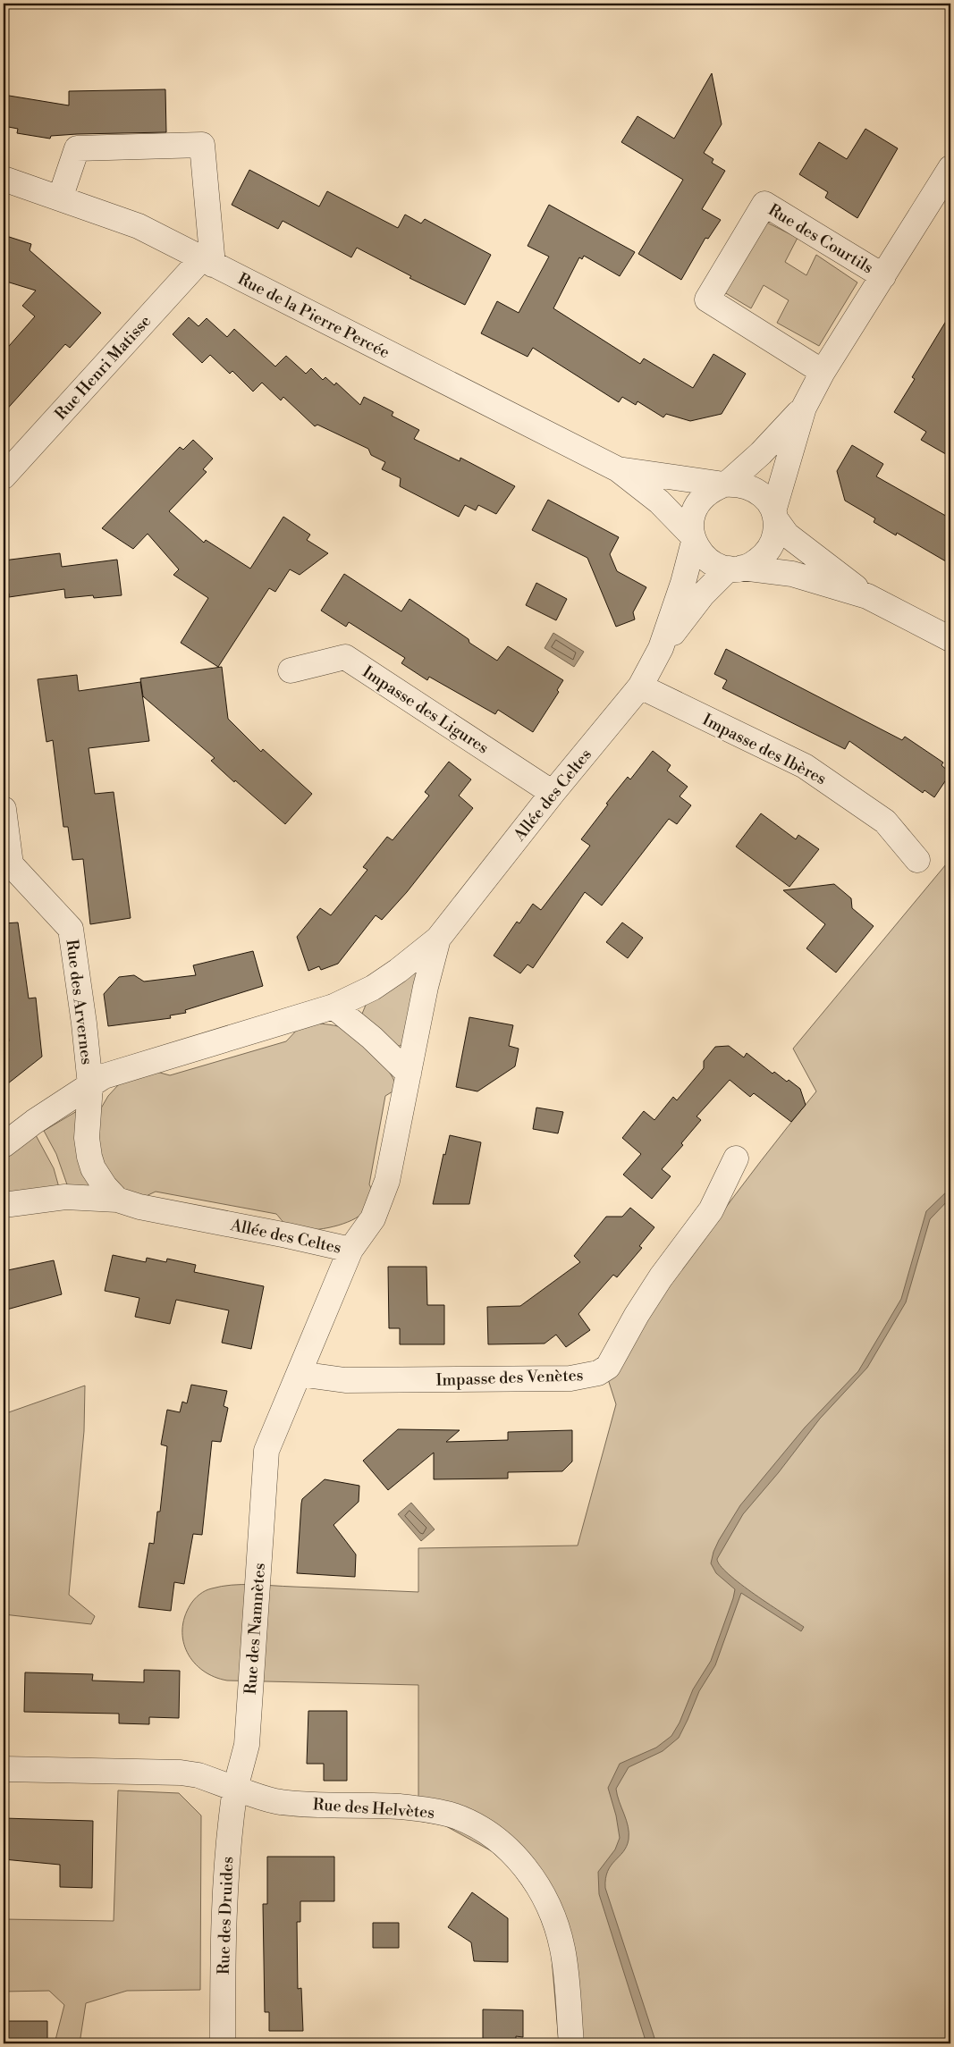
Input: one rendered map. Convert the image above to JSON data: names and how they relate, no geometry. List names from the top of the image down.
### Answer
{
  "streets": {
    "street": [
      "Rue des Courtils",
      "Rue de la Pierre Percée",
      "Rue Henri Matisse",
      "Impasse des Ligures",
      "Impasse des Ibères",
      "Allée des Celtes",
      "Rue des Arvernes",
      "Impasse des Venètes",
      "Rue des Namnètes",
      "Rue des Helvètes",
      "Rue des Druides"
    ]
  },
  "crossings": [
    ["Rue des Courtils", "Rue de la Pierre Percée"],
    ["Rue des Courtils", "Allée des Celtes"],
    ["Rue de la Pierre Percée", "Rue Henri Matisse"],
    ["Rue de la Pierre Percée", "Allée des Celtes"],
    ["Impasse des Ligures", "Allée des Celtes"],
    ["Impasse des Ibères", "Allée des Celtes"],
    ["Allée des Celtes", "Rue des Arvernes"],
    ["Allée des Celtes", "Rue des Namnètes"],
    ["Impasse des Venètes", "Rue des Namnètes"],
    ["Rue des Namnètes", "Rue des Helvètes"],
    ["Rue des Namnètes", "Rue des Druides"],
    ["Rue des Helvètes", "Rue des Druides"]
  ]
}
